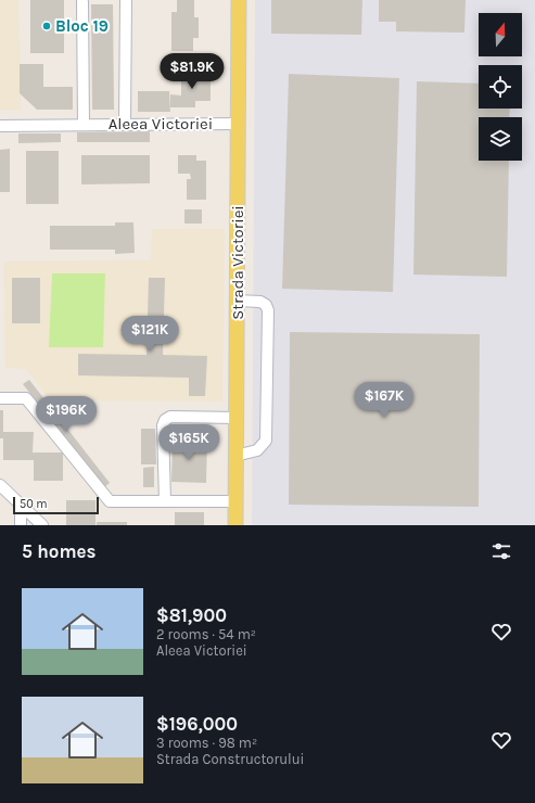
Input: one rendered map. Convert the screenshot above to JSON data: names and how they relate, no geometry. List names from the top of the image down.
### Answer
{
  "streets": {
    "main road": ["Strada Victoriei"],
    "street": ["Aleea Victoriei"]
  },
  "crossings": [
    ["Aleea Victoriei", "Strada Victoriei"]
  ],
  "places": ["Bloc 19"],
  "scale_bar": "50 m",
  "north": "top",
  "page": {
    "price": [
      "$81.9K",
      "$121K",
      "$167K",
      "$196K",
      "$165K"
    ],
    "scale": "50 m",
    "heading": "5 homes",
    "list": [
      {
        "name": "$81,900",
        "note": "2 rooms · 54 m² · Aleea Victoriei"
      },
      {
        "name": "$196,000",
        "note": "3 rooms · 98 m² · Strada Constructorului"
      }
    ]
  }
}
